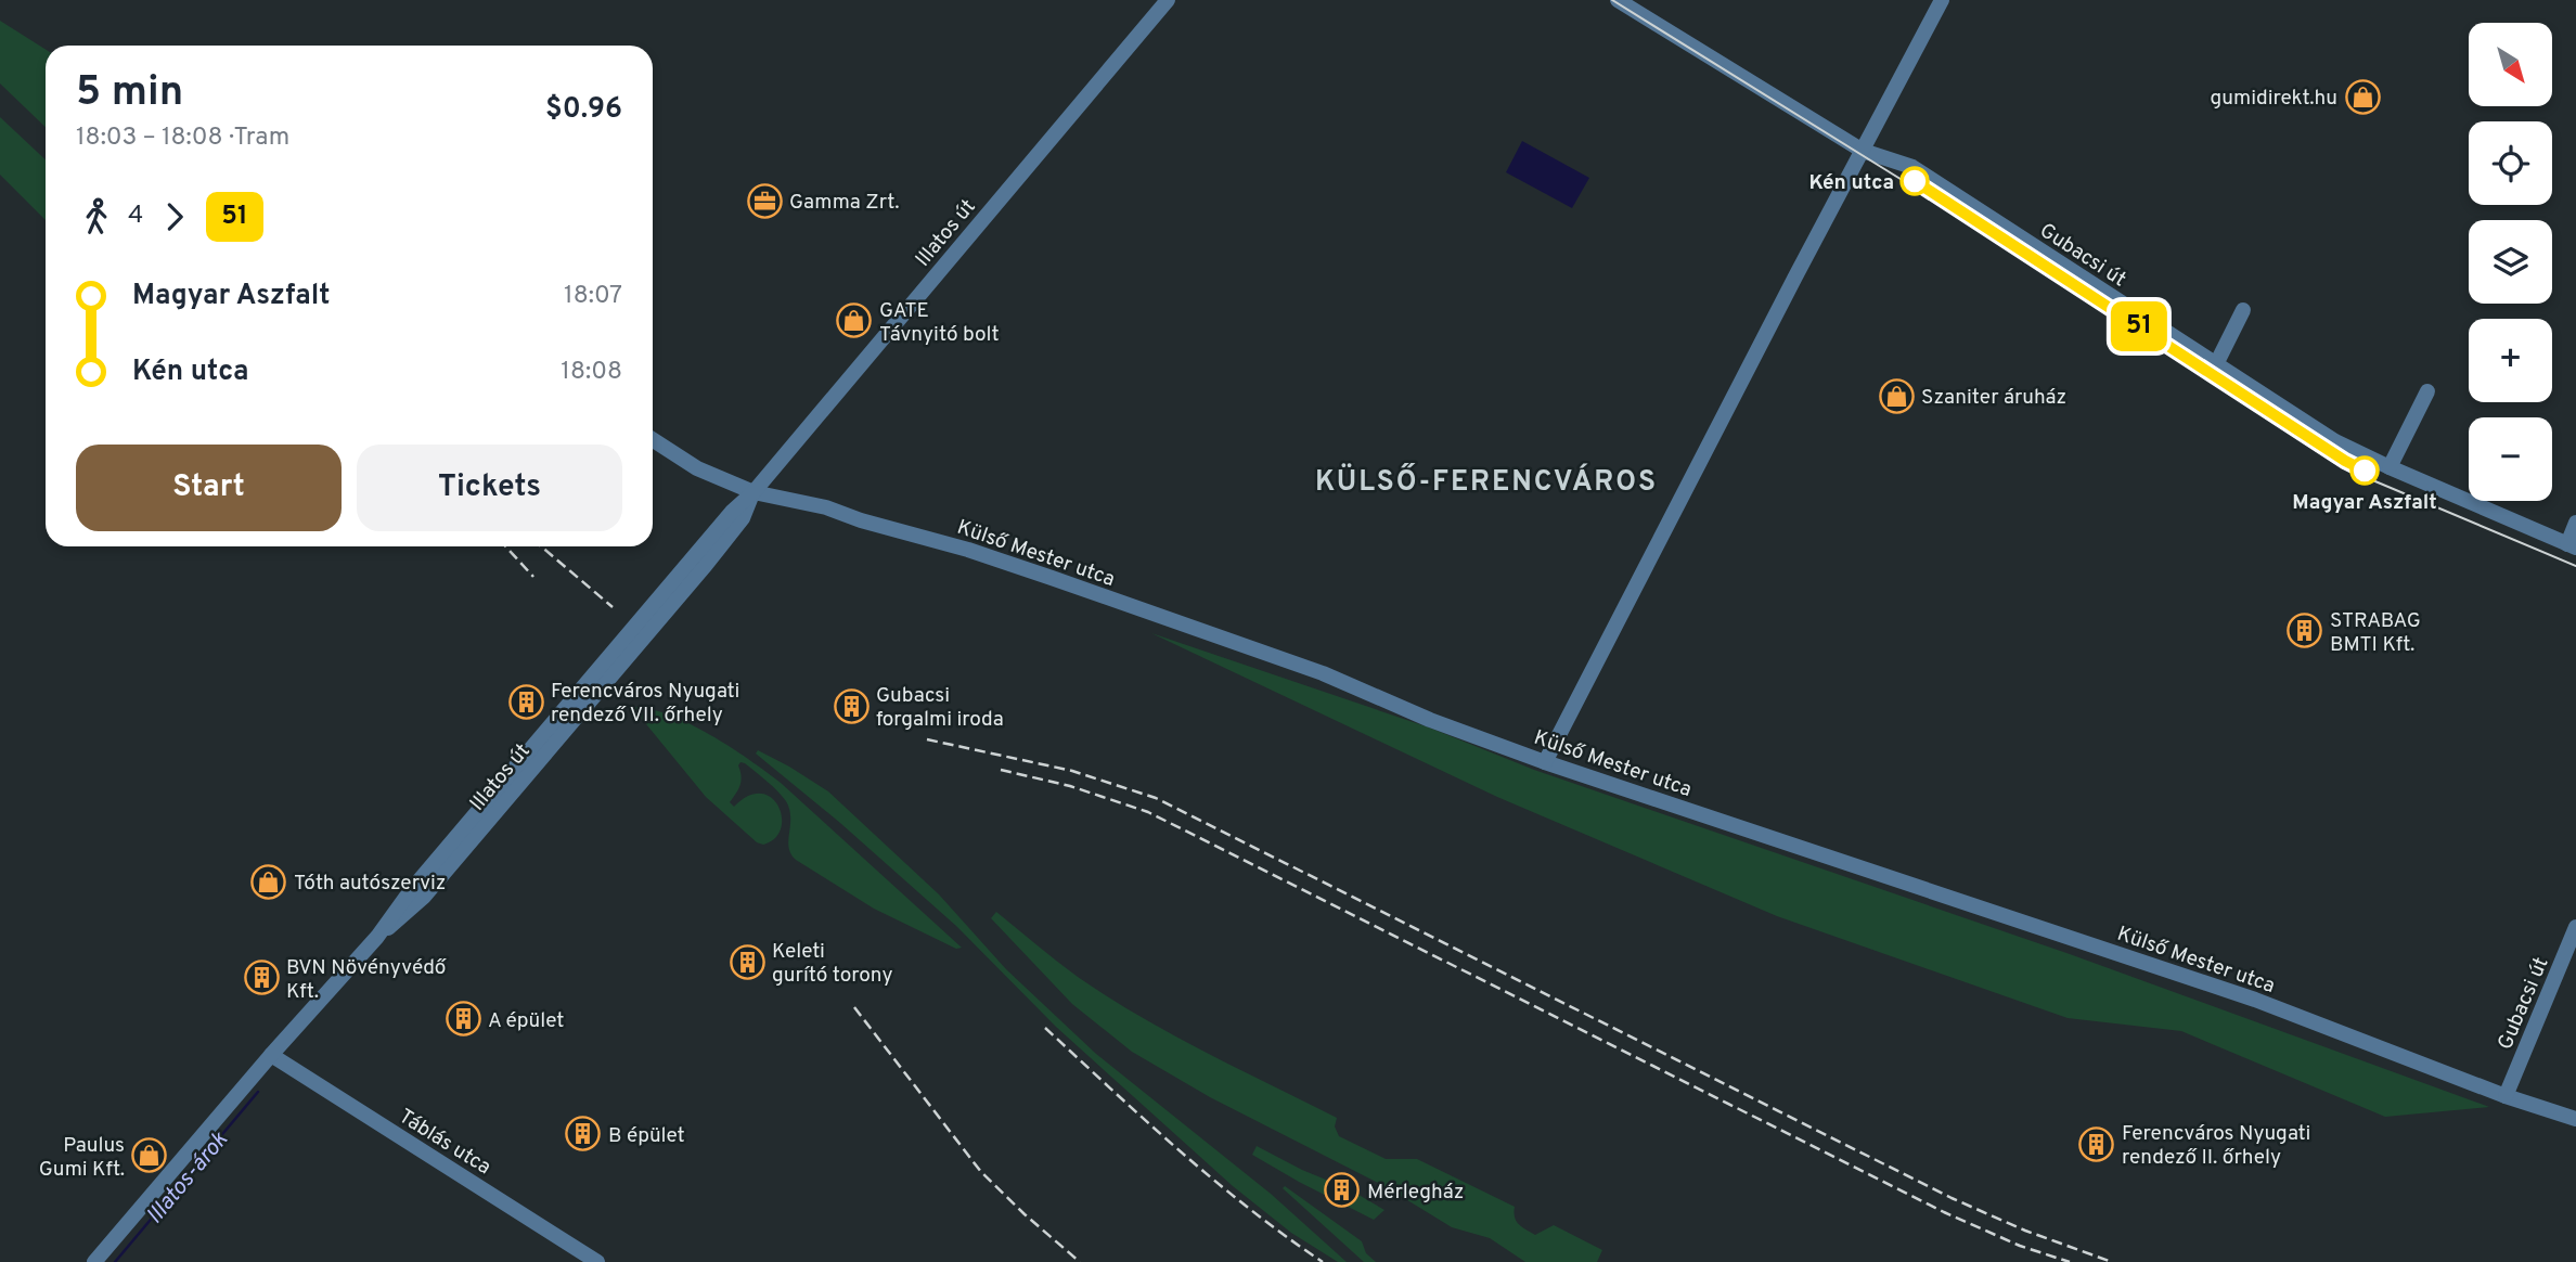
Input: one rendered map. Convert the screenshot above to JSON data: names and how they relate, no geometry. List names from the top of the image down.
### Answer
{
  "streets": {
    "street": [
      "Illatos út",
      "Gubacsi út",
      "Külső Mester utca",
      "Táblás utca"
    ]
  },
  "crossings": [
    ["Illatos út", "Külső Mester utca"],
    ["Illatos út", "Táblás utca"],
    ["Gubacsi út", "Külső Mester utca"]
  ],
  "districts": ["KÜLSŐ-FERENCVÁROS"],
  "water": ["Illatos-árok"],
  "places": {
    "shop": [
      "gumidirekt.hu",
      "GATE Távnyitó bolt",
      "Szaniter áruház",
      "Tóth autószerviz",
      "Paulus Gumi Kft."
    ],
    "other": ["Kén utca", "Magyar Aszfalt"],
    "office": ["Gamma Zrt."],
    "building": [
      "STRABAG BMTI Kft.",
      "Ferencváros Nyugati rendező VII. őrhely",
      "Gubacsi forgalmi iroda",
      "Keleti gurító torony",
      "BVN Növényvédő Kft.",
      "A épület",
      "B épület",
      "Ferencváros Nyugati rendező II. őrhely",
      "Mérlegház"
    ]
  },
  "lines": ["tram line 51"],
  "north": "bottom right",
  "page": {
    "on_map": "51",
    "map_buttons": ["+", "−"],
    "heading": ["5 min", "18:03 – 18:08 · Tram", "$0.96"],
    "legs": ["4", "51"],
    "list": [
      {
        "name": "Magyar Aszfalt",
        "value": "18:07"
      },
      {
        "name": "Kén utca",
        "value": "18:08"
      }
    ],
    "buttons": ["Start", "Tickets"]
  }
}
